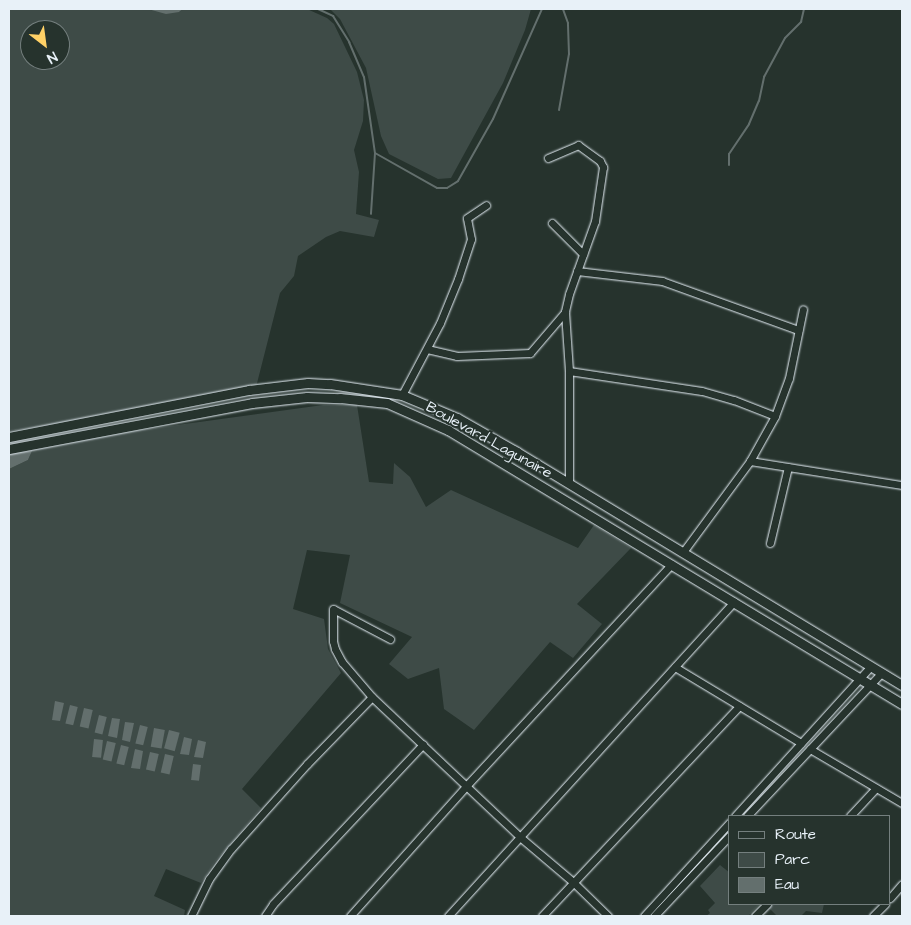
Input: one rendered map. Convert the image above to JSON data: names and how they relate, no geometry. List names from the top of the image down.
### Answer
{
  "streets": {
    "main road": ["Boulevard Lagunaire"]
  },
  "legend": ["Route", "Parc", "Eau"],
  "north": "bottom right"
}
